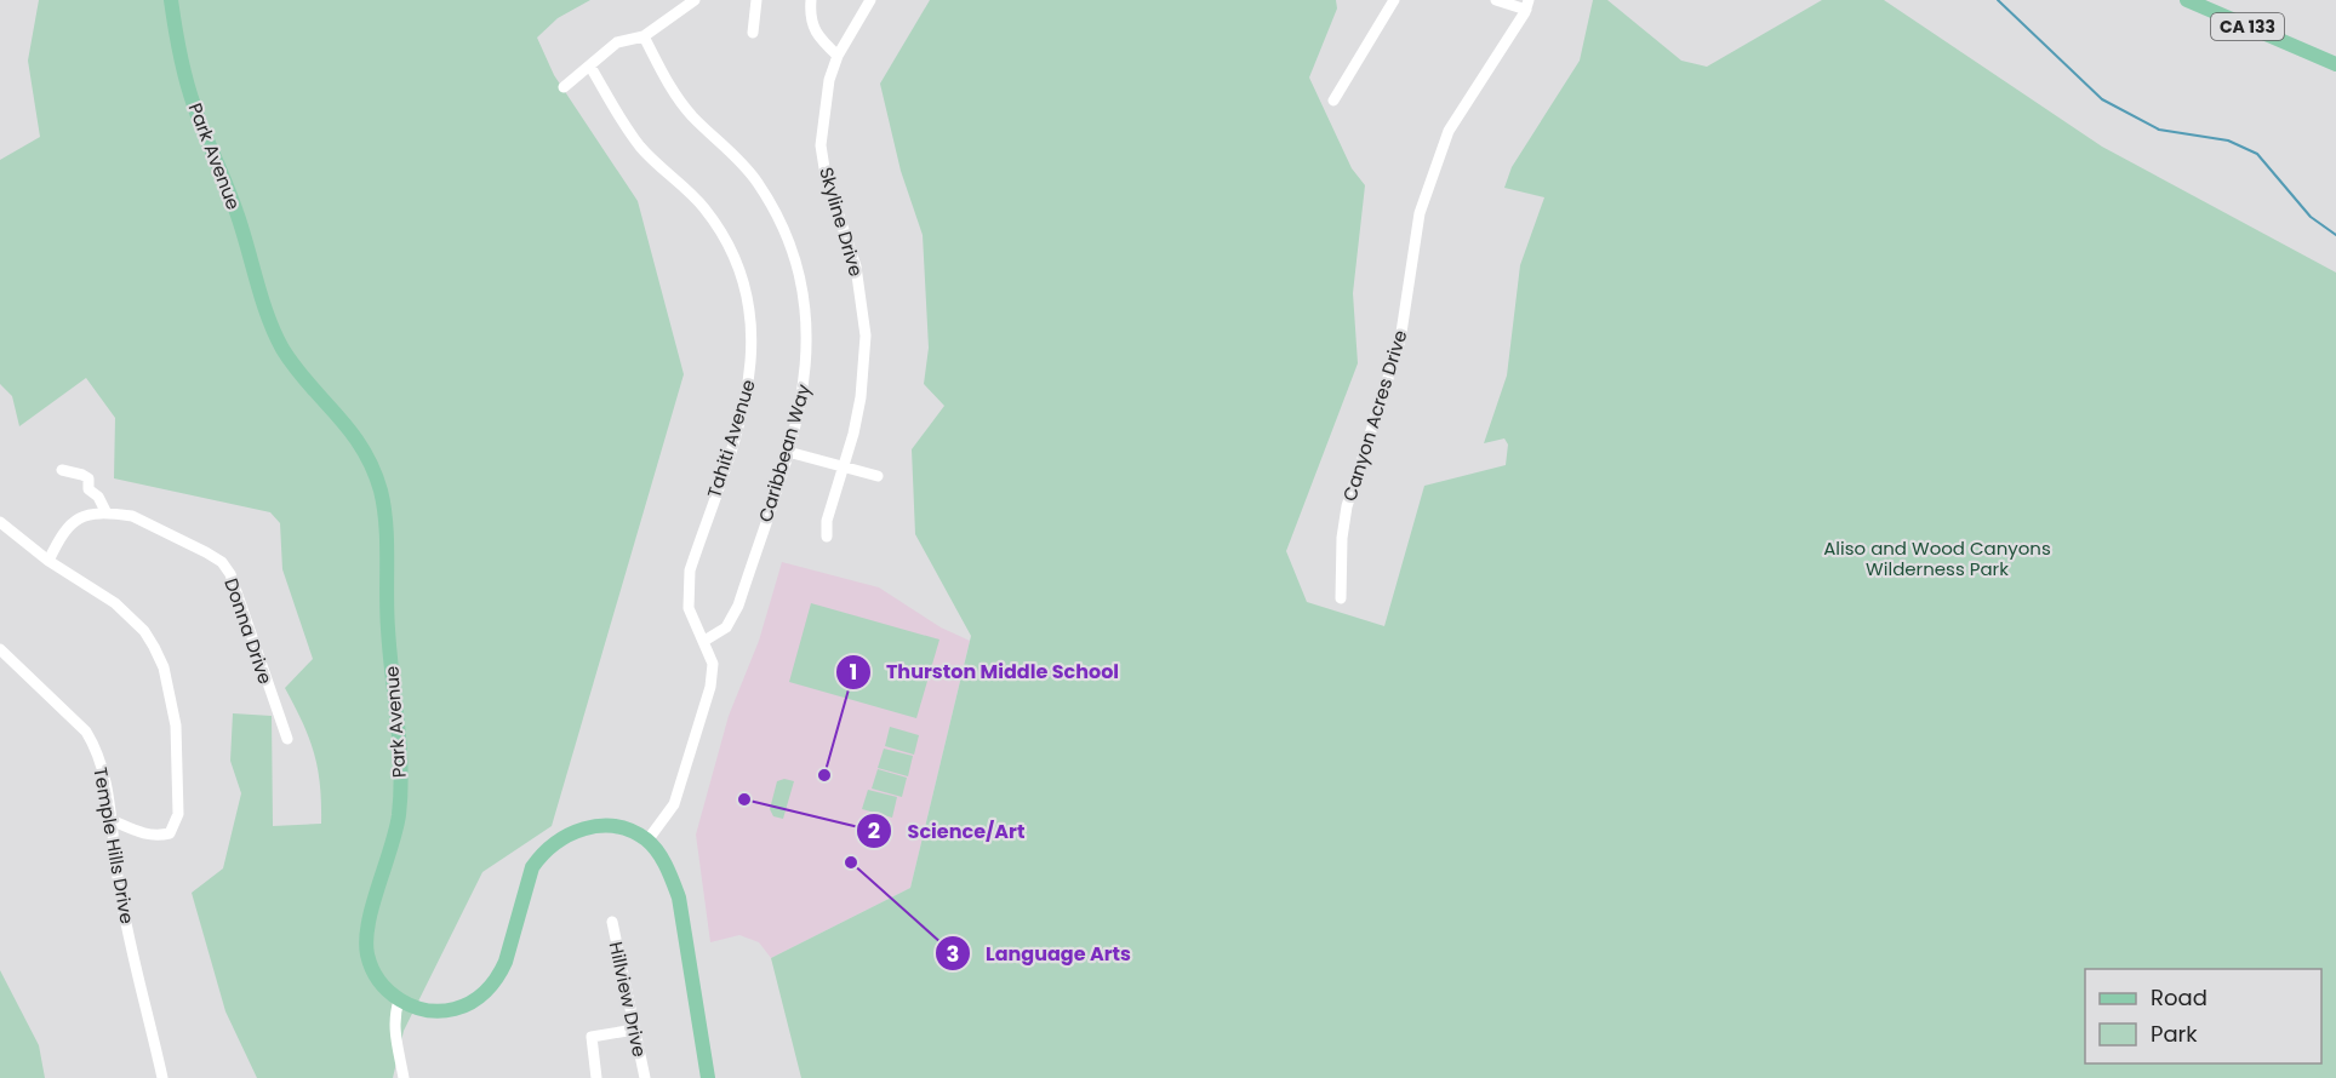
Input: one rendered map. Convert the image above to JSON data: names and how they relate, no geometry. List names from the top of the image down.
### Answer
{
  "streets": {
    "main road": ["CA 133", "Park Avenue"],
    "street": [
      "Skyline Drive",
      "Canyon Acres Drive",
      "Tahiti Avenue",
      "Caribbean Way",
      "Donna Drive",
      "Temple Hills Drive",
      "Hillview Drive"
    ]
  },
  "crossings": [
    ["Tahiti Avenue", "Caribbean Way"]
  ],
  "parks": ["Aliso and Wood Canyons Wilderness Park"],
  "places": ["Thurston Middle School", "Science/Art", "Language Arts"],
  "legend": ["Road", "Park"]
}
